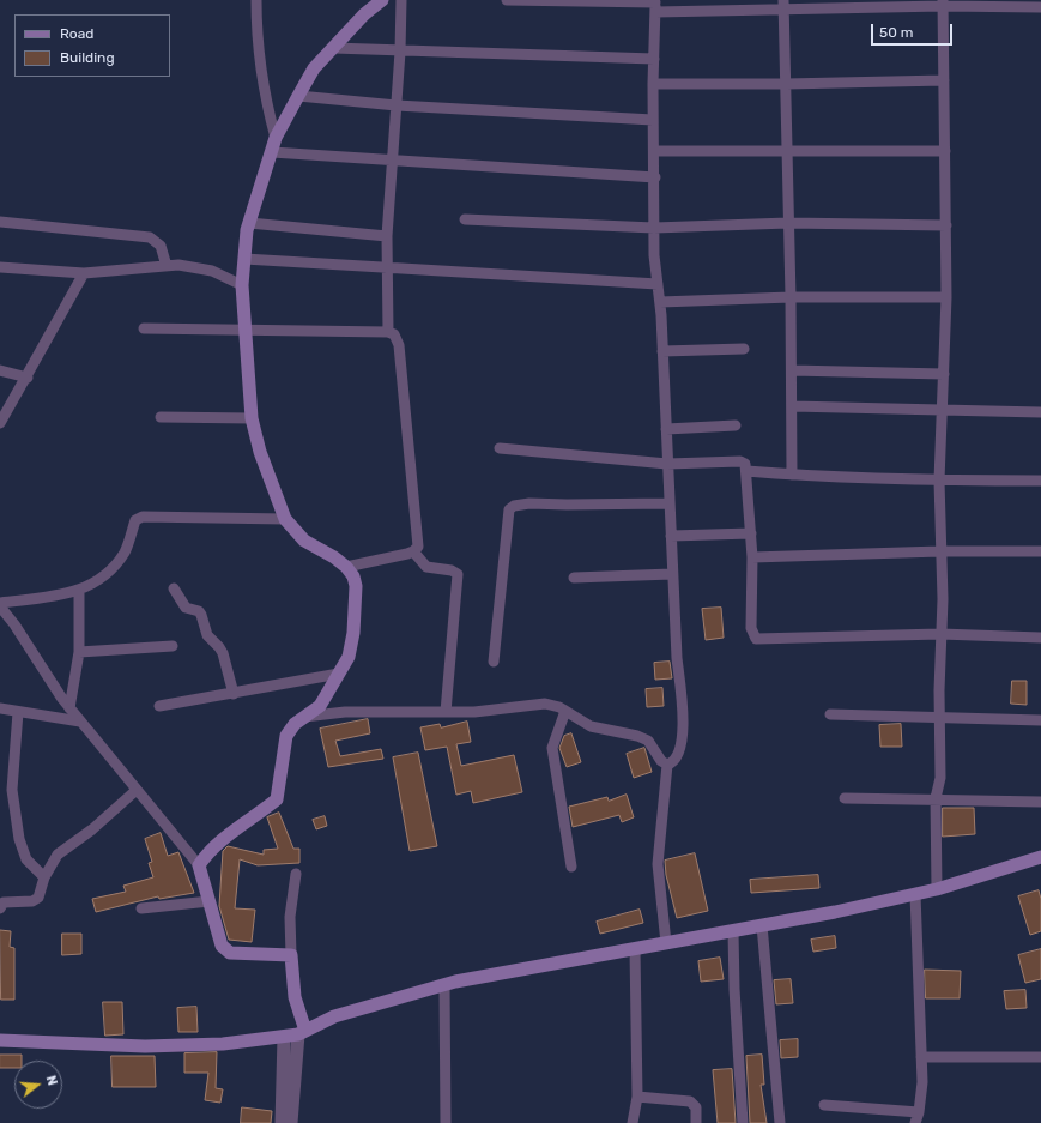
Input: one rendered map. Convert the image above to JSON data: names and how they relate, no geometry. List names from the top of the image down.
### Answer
{
  "legend": ["Road", "Building"],
  "scale_bar": "50 m",
  "north": "right"
}
